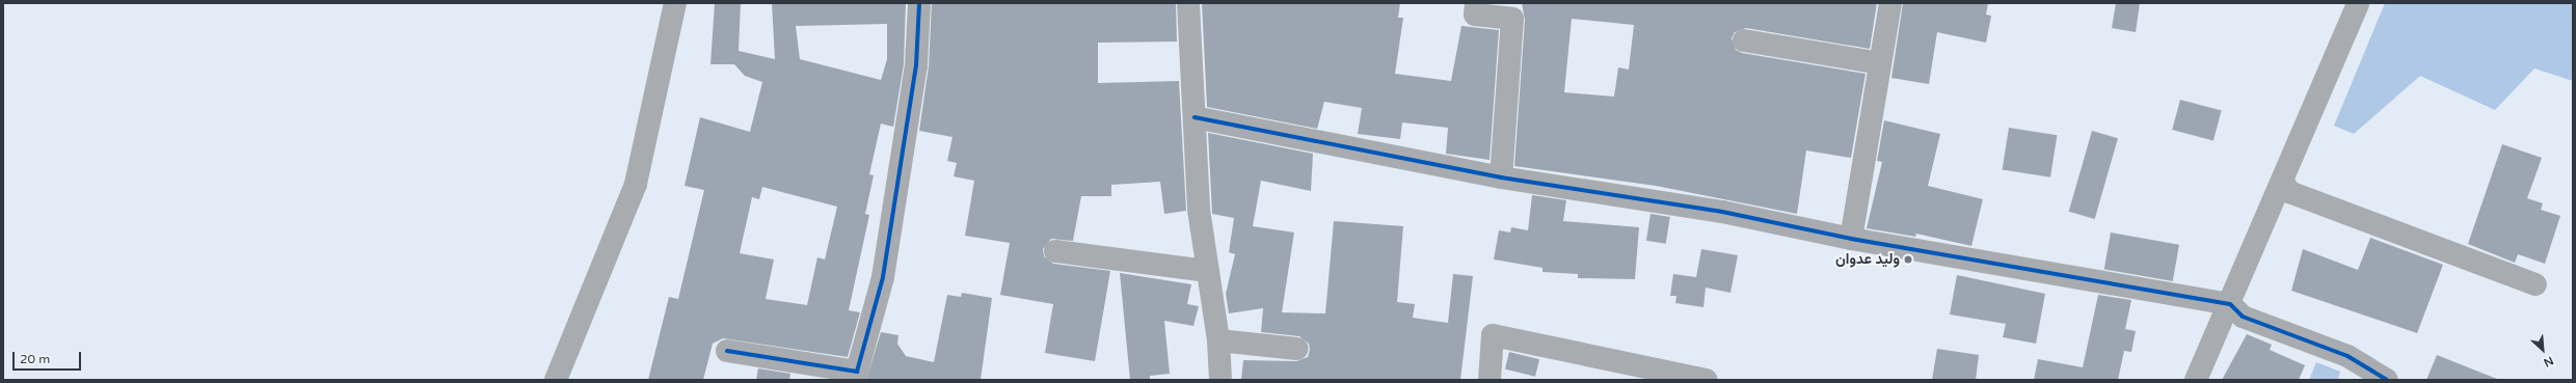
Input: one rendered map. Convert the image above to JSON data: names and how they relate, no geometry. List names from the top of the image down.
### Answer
{
  "places": ["وليد عدوان"],
  "scale_bar": "20 m",
  "north": "bottom right"
}
